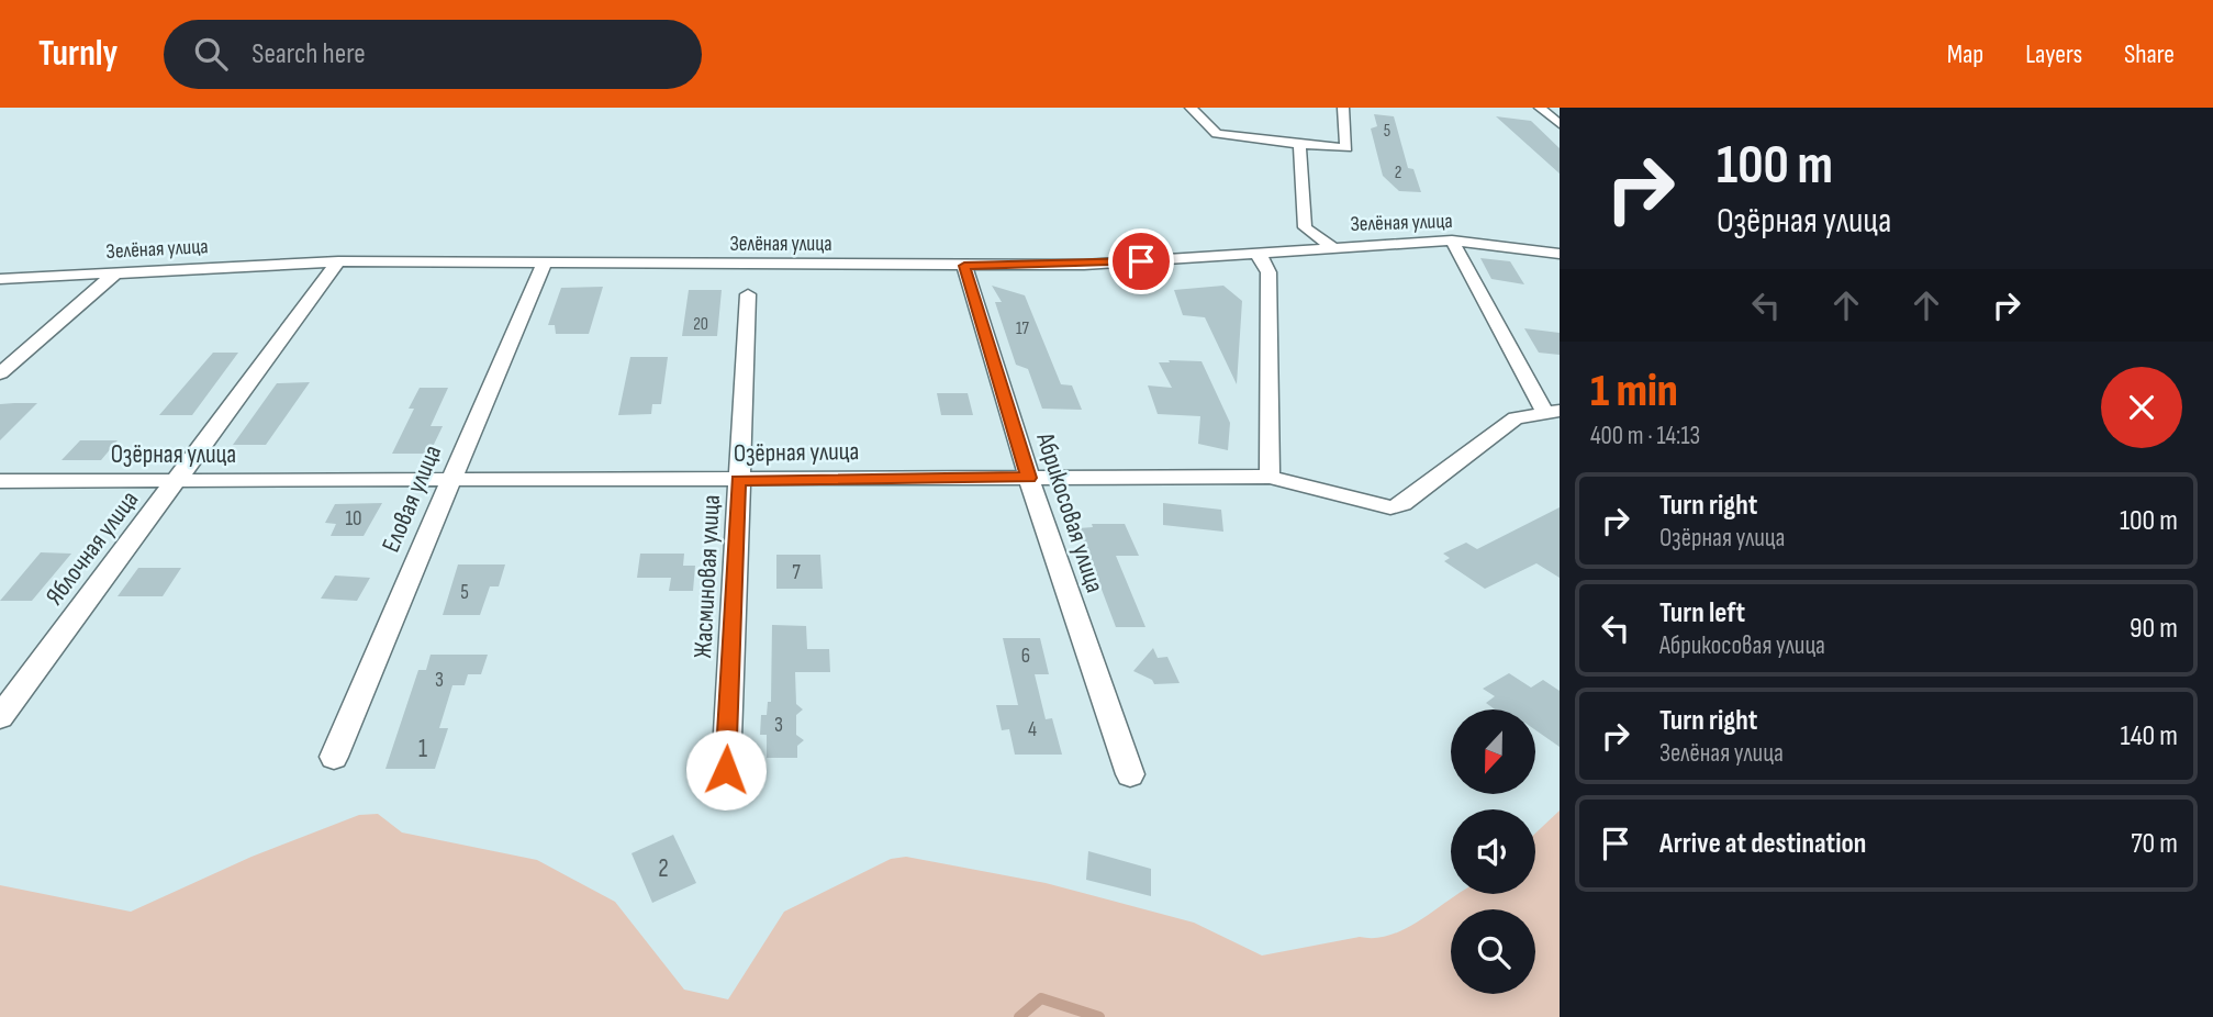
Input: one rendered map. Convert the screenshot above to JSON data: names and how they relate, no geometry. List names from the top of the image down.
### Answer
{
  "streets": {
    "street": [
      "Зелёная улица",
      "Озёрная улица",
      "Еловая улица",
      "Абрикосовая улица",
      "Яблочная улица",
      "Жасминовая улица"
    ]
  },
  "crossings": [
    ["Зелёная улица", "Еловая улица"],
    ["Зелёная улица", "Абрикосовая улица"],
    ["Зелёная улица", "Яблочная улица"],
    ["Озёрная улица", "Еловая улица"],
    ["Озёрная улица", "Абрикосовая улица"],
    ["Озёрная улица", "Яблочная улица"],
    ["Озёрная улица", "Жасминовая улица"]
  ],
  "house_numbers": [
    "5",
    "2",
    "20",
    "17",
    "10",
    "7",
    "5",
    "6",
    "3",
    "3",
    "4",
    "1",
    "2"
  ],
  "north": "bottom",
  "page": {
    "header": "Turnly",
    "search": "Search here",
    "nav": ["Map", "Layers", "Share"],
    "turn": ["100 m", "Озёрная улица"],
    "heading": ["1 min", "400 m · 14:13"],
    "list": [
      {
        "name": "Turn right",
        "note": "Озёрная улица",
        "value": "100 m"
      },
      {
        "name": "Turn left",
        "note": "Абрикосовая улица",
        "value": "90 m"
      },
      {
        "name": "Turn right",
        "note": "Зелёная улица",
        "value": "140 m"
      },
      {
        "name": "Arrive at destination",
        "value": "70 m"
      }
    ]
  }
}
